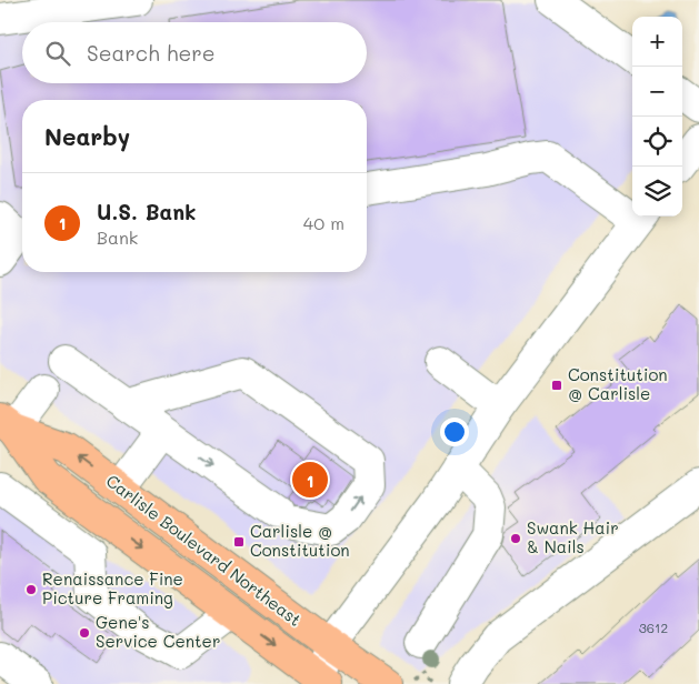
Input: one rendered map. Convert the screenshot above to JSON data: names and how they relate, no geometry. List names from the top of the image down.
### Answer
{
  "streets": {
    "main road": ["Carlisle Boulevard Northeast"]
  },
  "places": {
    "transit": ["Constitution @ Carlisle", "Carlisle @ Constitution"],
    "other": ["Swank Hair & Nails", "Renaissance Fine Picture Framing", "Gene's Service Center"]
  },
  "house_numbers": ["3612"],
  "page": {
    "map_buttons": ["+", "−"],
    "search": "Search here",
    "heading": "Nearby",
    "list": [
      {
        "mark": "1",
        "name": "U.S. Bank",
        "note": "Bank",
        "value": "40 m"
      }
    ],
    "pins": "1"
  }
}
